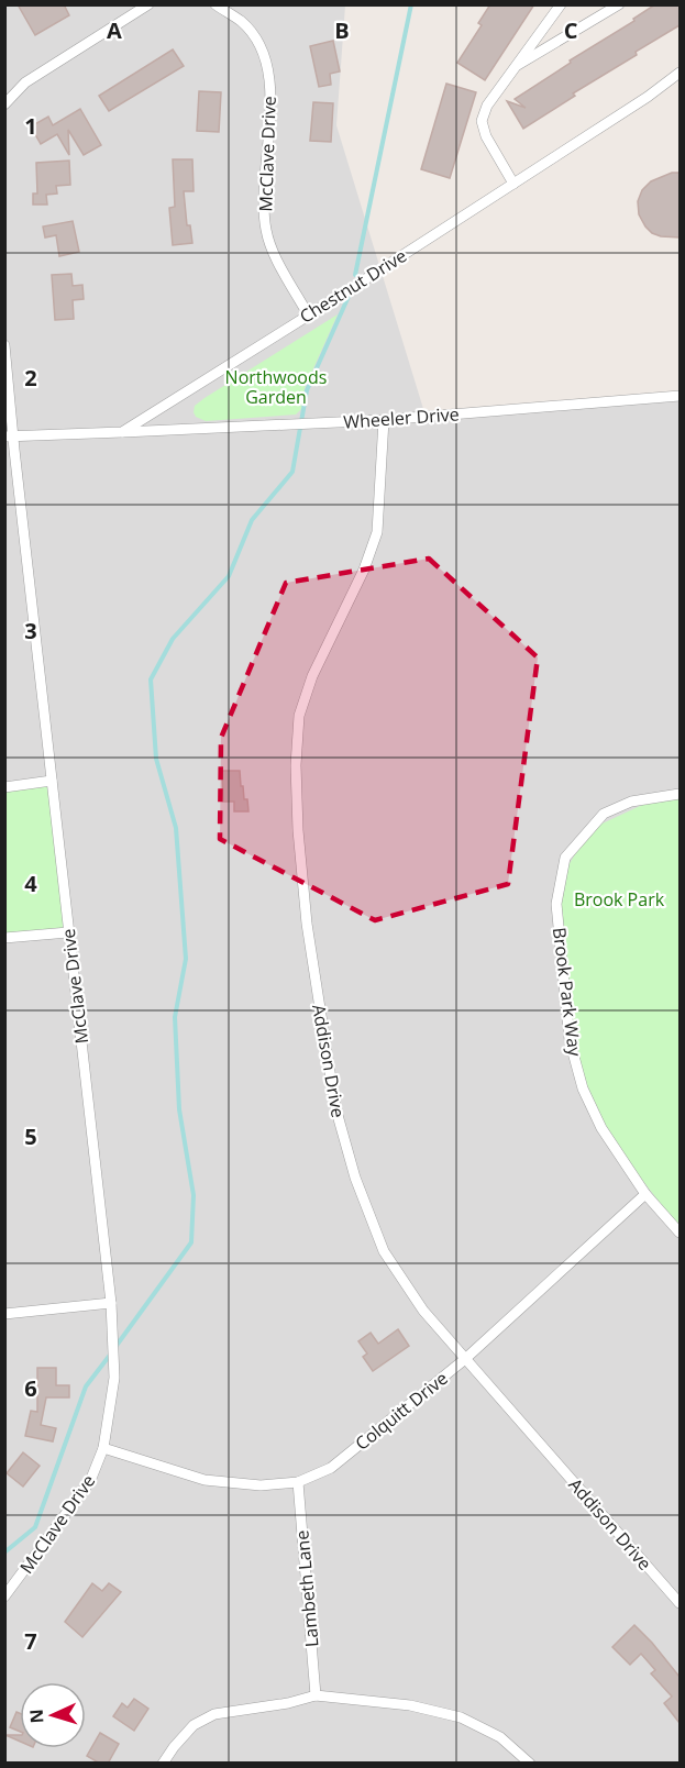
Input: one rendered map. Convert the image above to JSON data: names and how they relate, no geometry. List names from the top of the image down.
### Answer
{
  "streets": {
    "street": [
      "McClave Drive",
      "Chestnut Drive",
      "Wheeler Drive",
      "Brook Park Way",
      "Addison Drive",
      "Colquitt Drive",
      "Lambeth Lane"
    ]
  },
  "crossings": [
    ["McClave Drive", "Chestnut Drive"],
    ["McClave Drive", "Colquitt Drive"],
    ["Chestnut Drive", "Wheeler Drive"],
    ["Wheeler Drive", "Addison Drive"],
    ["Brook Park Way", "Colquitt Drive"],
    ["Addison Drive", "Colquitt Drive"],
    ["Colquitt Drive", "Lambeth Lane"]
  ],
  "parks": ["Northwoods Garden", "Brook Park"],
  "north": "left",
  "grid": {
    "columns": ["A", "B", "C"],
    "rows": [
      "1",
      "2",
      "3",
      "4",
      "5",
      "6",
      "7"
    ]
  }
}
